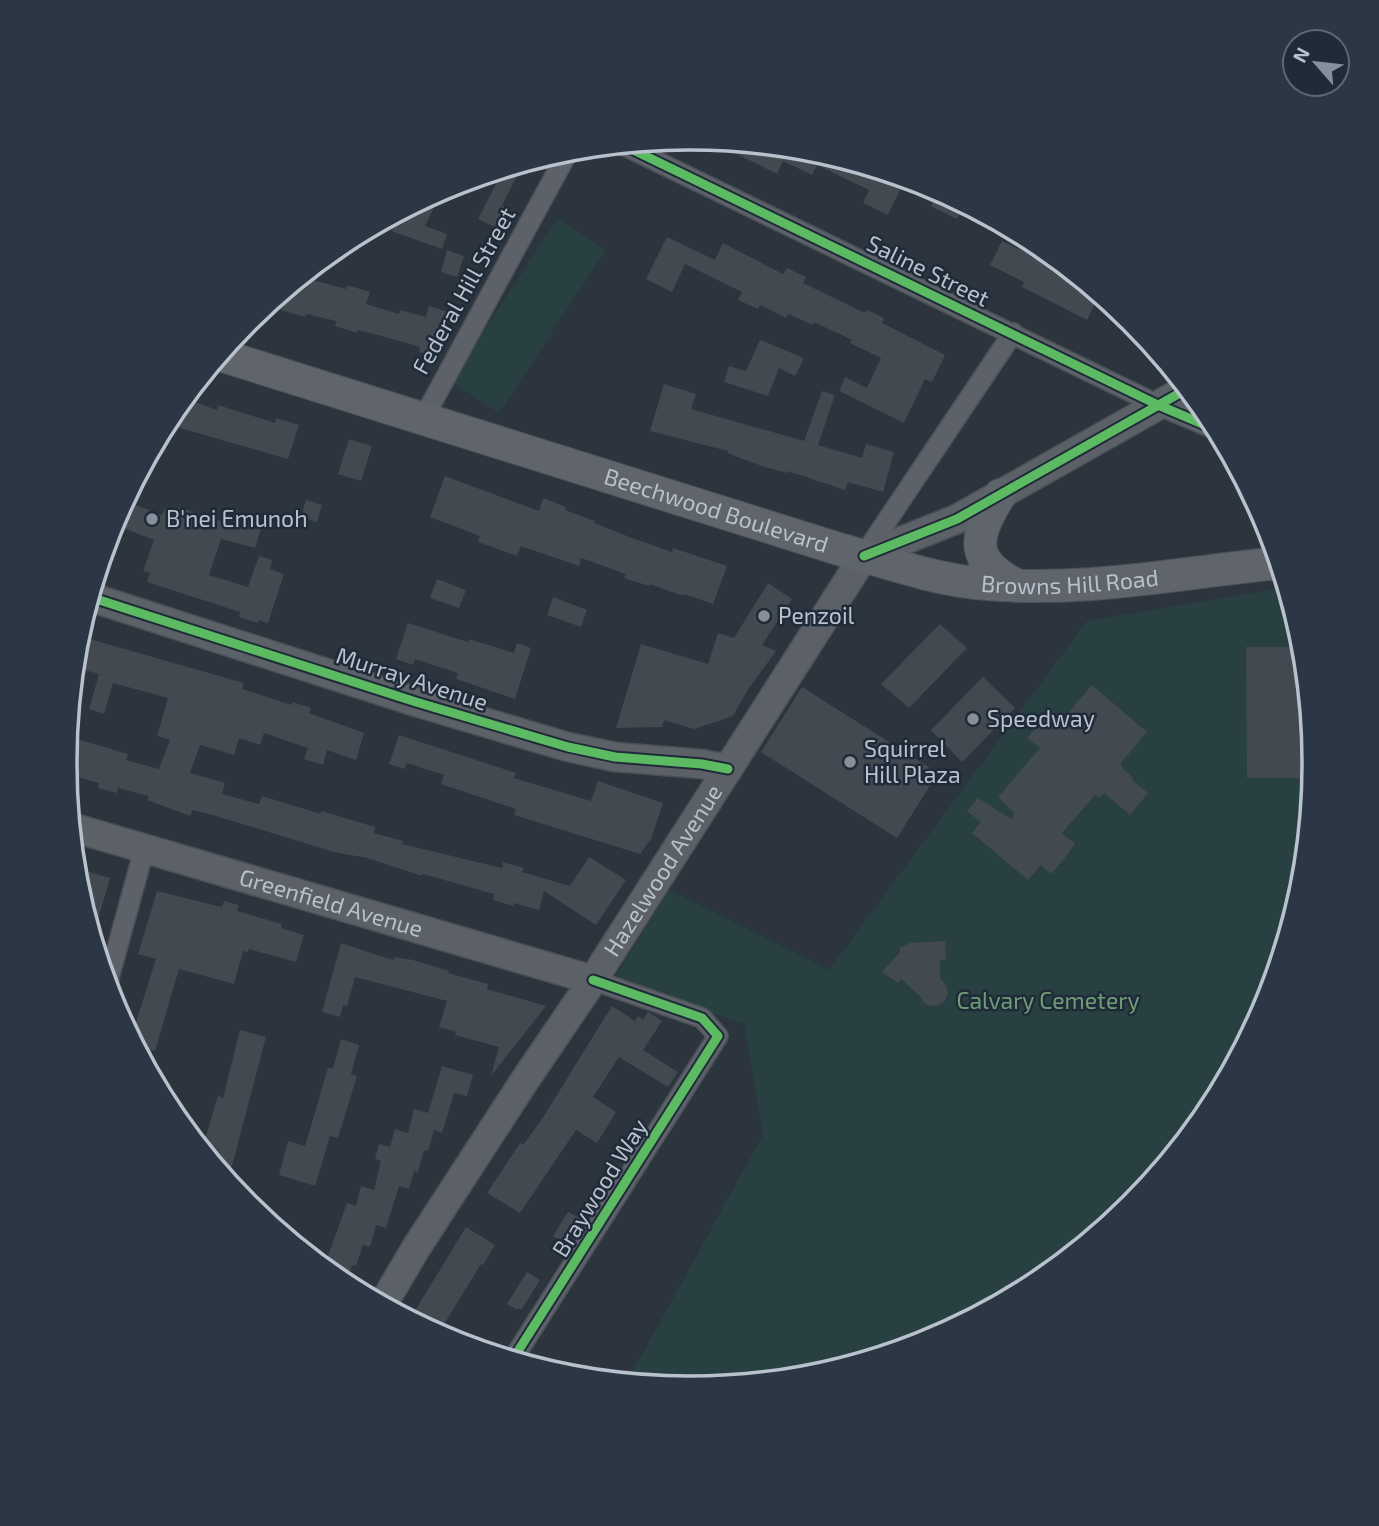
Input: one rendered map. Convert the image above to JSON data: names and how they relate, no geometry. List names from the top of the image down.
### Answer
{
  "streets": {
    "main road": [
      "Beechwood Boulevard",
      "Browns Hill Road",
      "Murray Avenue",
      "Hazelwood Avenue",
      "Greenfield Avenue"
    ],
    "street": ["Saline Street", "Federal Hill Street", "Braywood Way"]
  },
  "crossings": [
    ["Saline Street", "Hazelwood Avenue"],
    ["Federal Hill Street", "Beechwood Boulevard"],
    ["Beechwood Boulevard", "Browns Hill Road"],
    ["Beechwood Boulevard", "Hazelwood Avenue"],
    ["Browns Hill Road", "Hazelwood Avenue"],
    ["Murray Avenue", "Hazelwood Avenue"],
    ["Hazelwood Avenue", "Greenfield Avenue"],
    ["Hazelwood Avenue", "Braywood Way"],
    ["Greenfield Avenue", "Braywood Way"]
  ],
  "parks": ["Calvary Cemetery"],
  "places": [
    "B'nei Emunoh",
    "Penzoil",
    "Speedway",
    "Squirrel Hill Plaza"
  ],
  "north": "top left"
}
